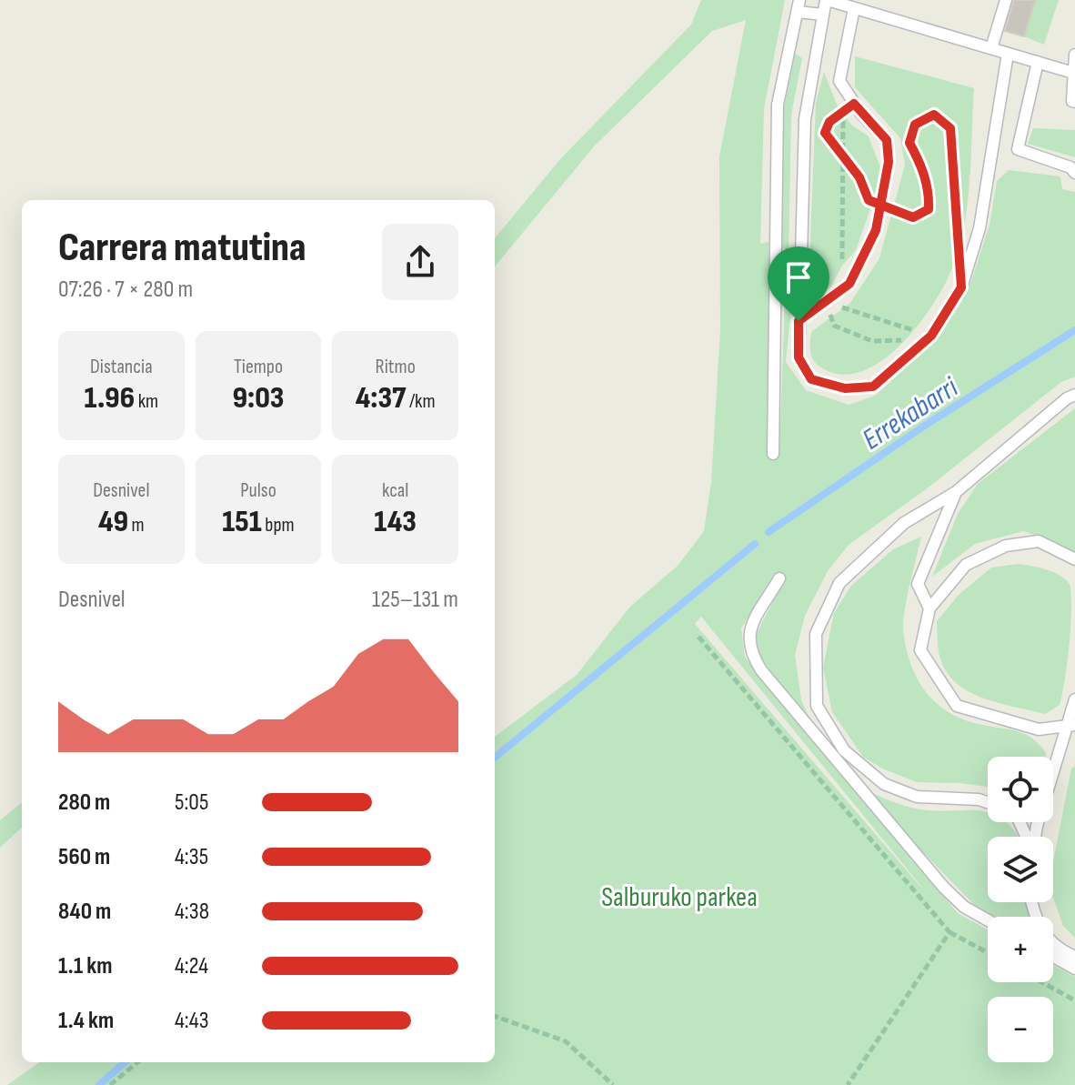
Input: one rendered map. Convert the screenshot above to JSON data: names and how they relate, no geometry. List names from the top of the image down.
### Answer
{
  "water": ["Errekabarri"],
  "parks": ["Salburuko parkea"],
  "page": {
    "heading": ["Carrera matutina", "07:26 · 7 × 280 m"],
    "stats": [
      ["Distancia", "1.96 km"],
      ["Tiempo", "9:03"],
      ["Ritmo", "4:37 /km"],
      ["Desnivel", "49 m"],
      ["Pulso", "151 bpm"],
      ["kcal", "143"]
    ],
    "chart": ["Desnivel", "125–131 m"],
    "map_buttons": ["+", "−"],
    "list": [
      {
        "name": "280 m",
        "note": "5:05"
      },
      {
        "name": "560 m",
        "note": "4:35"
      },
      {
        "name": "840 m",
        "note": "4:38"
      },
      {
        "name": "1.1 km",
        "note": "4:24"
      },
      {
        "name": "1.4 km",
        "note": "4:43"
      }
    ]
  }
}
